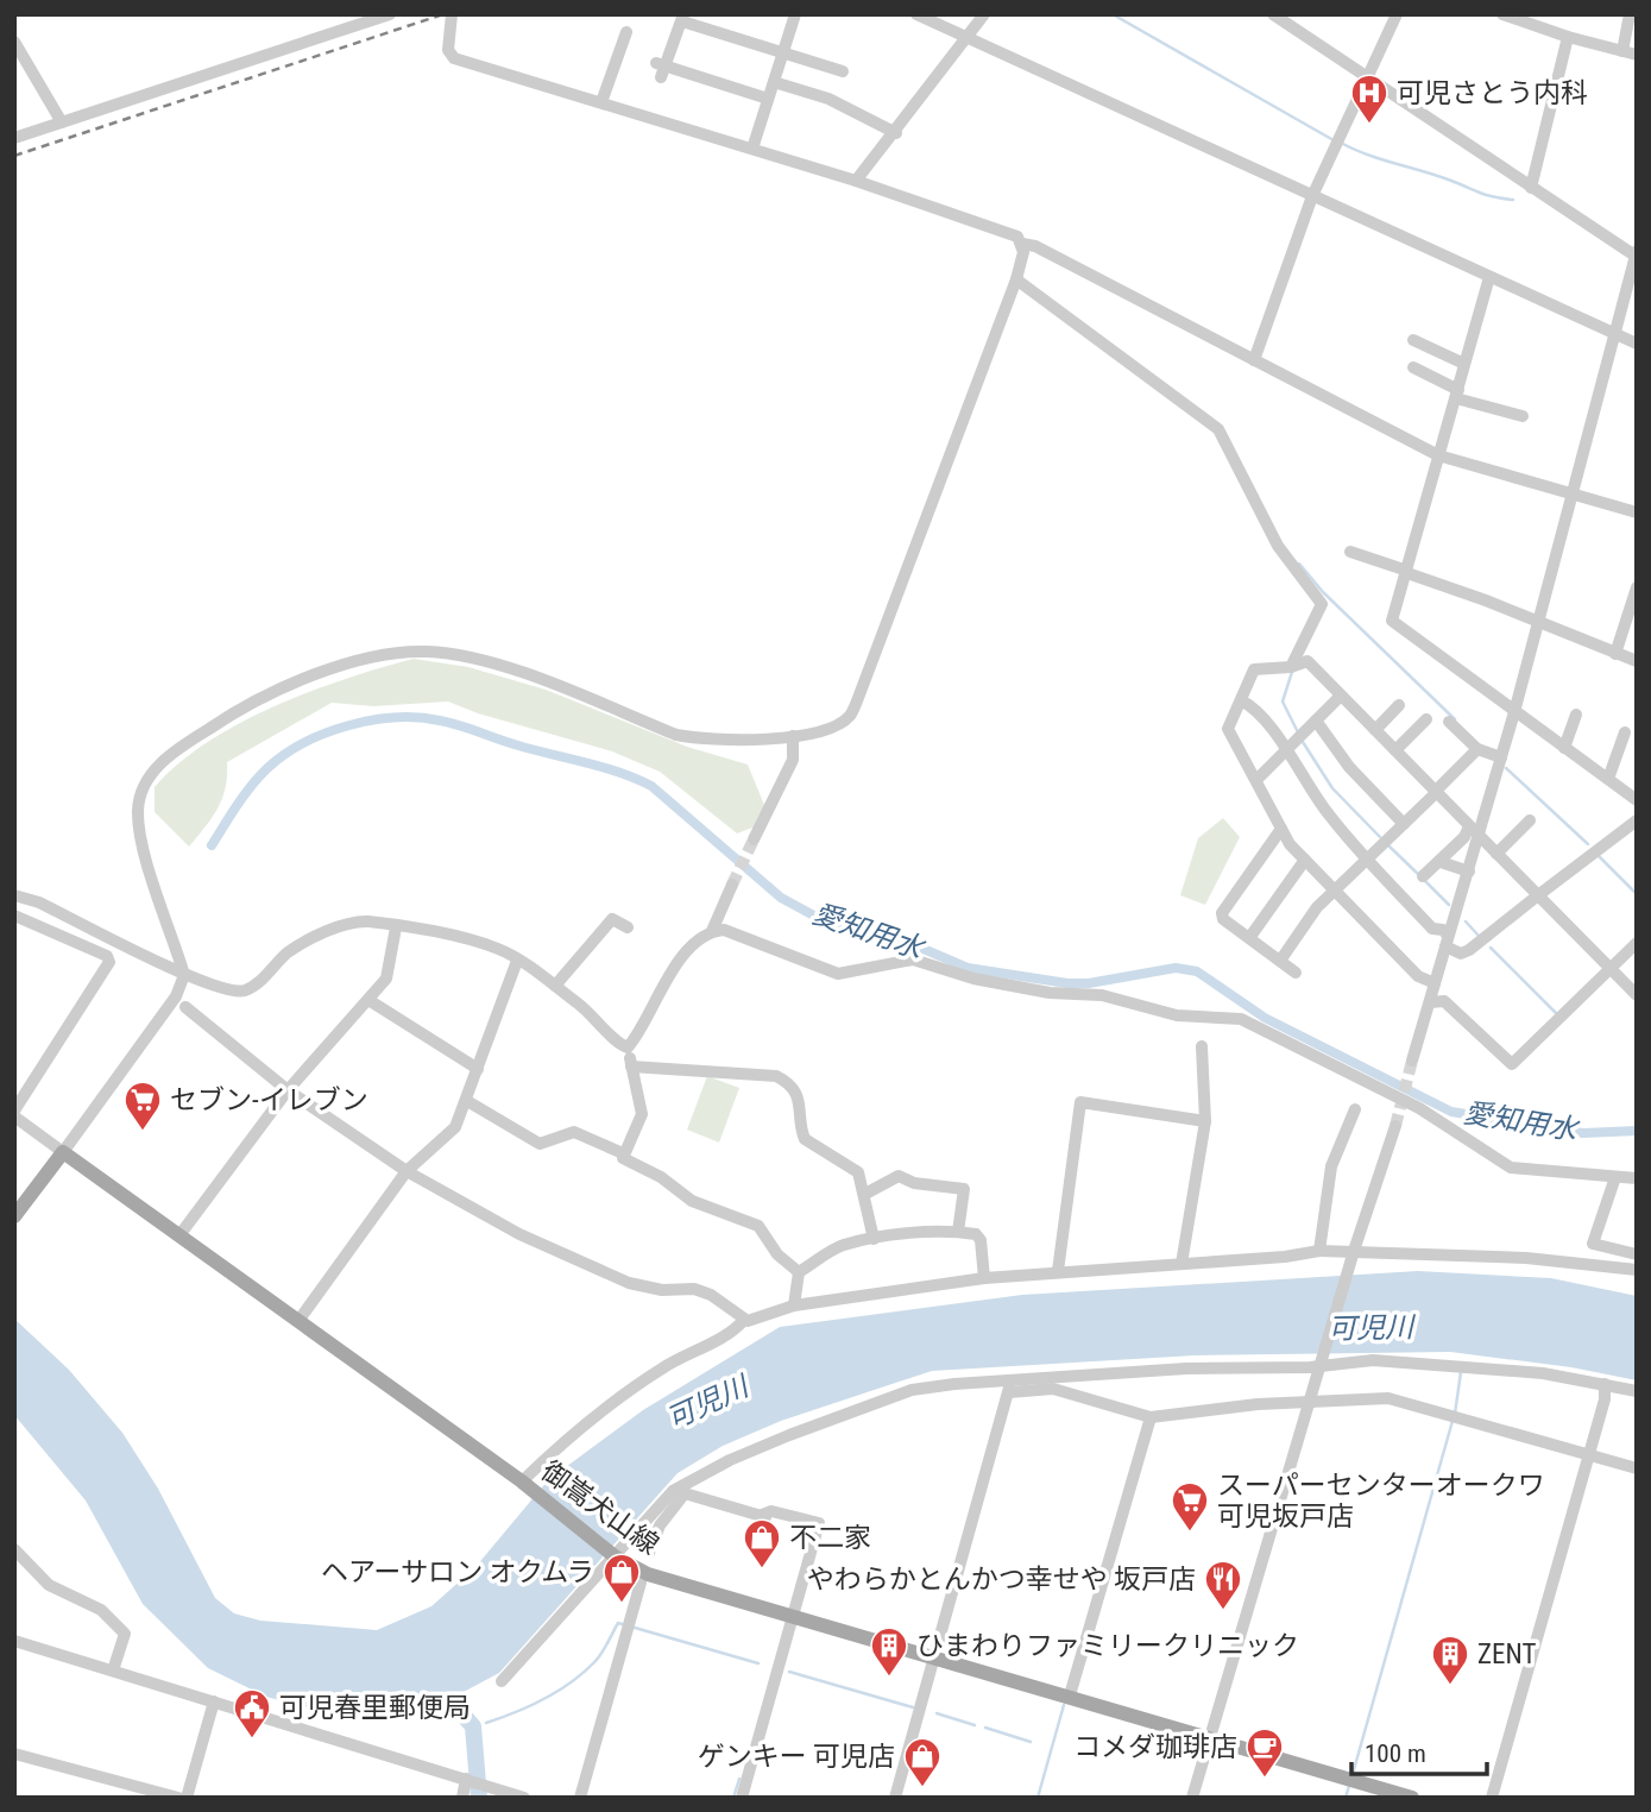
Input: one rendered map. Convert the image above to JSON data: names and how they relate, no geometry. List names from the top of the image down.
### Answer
{
  "streets": {
    "main road": ["御嵩犬山線"]
  },
  "water": ["愛知用水", "可児川"],
  "places": {
    "hospital": ["可児さとう内科"],
    "supermarket": ["セブン-イレブン", "スーパーセンターオークワ 可児坂戸店"],
    "shop": ["不二家", "ヘアーサロン オクムラ", "ゲンキー 可児店"],
    "restaurant": ["やわらかとんかつ幸せや 坂戸店"],
    "building": ["ひまわりファミリークリニック", "ZENT"],
    "public building": ["可児春里郵便局"],
    "cafe": ["コメダ珈琲店"]
  },
  "scale_bar": "100 m"
}
